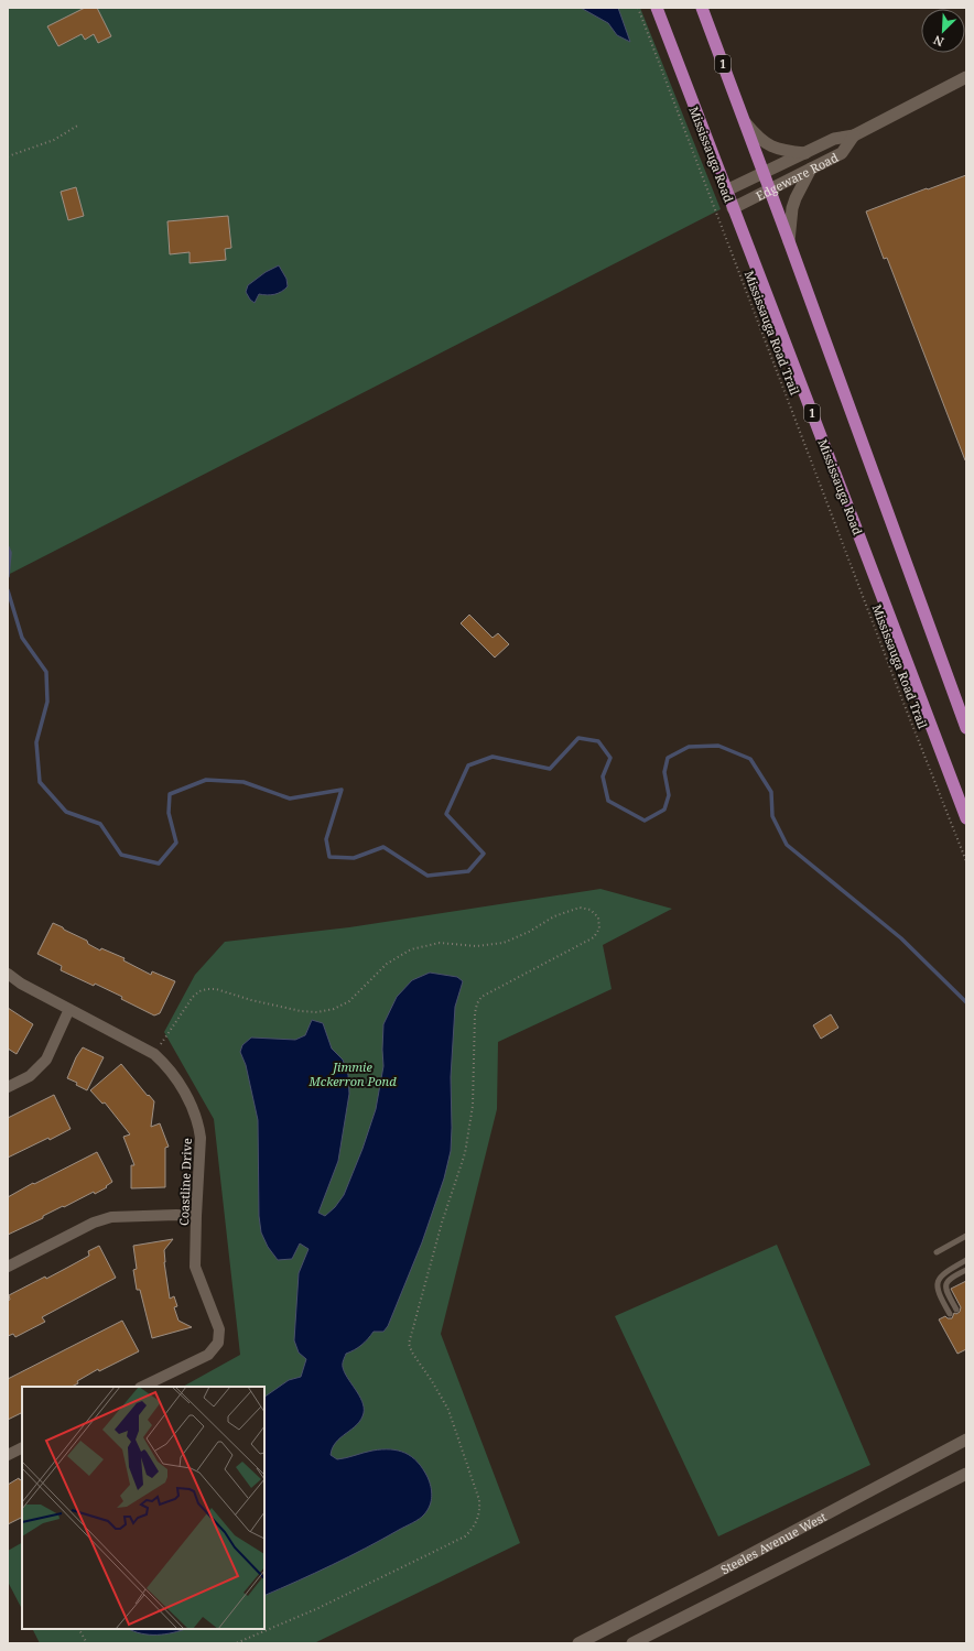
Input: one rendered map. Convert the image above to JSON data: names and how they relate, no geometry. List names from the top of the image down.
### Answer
{
  "streets": {
    "main road": [
      "1",
      "Mississauga Road",
      "Edgeware Road",
      "Steeles Avenue West"
    ],
    "street": ["Coastline Drive"],
    "path": ["Mississauga Road Trail"]
  },
  "crossings": [
    ["1", "Edgeware Road"],
    ["Mississauga Road", "Edgeware Road"]
  ],
  "parks": ["Jimmie Mckerron Pond"],
  "north": "bottom left"
}
